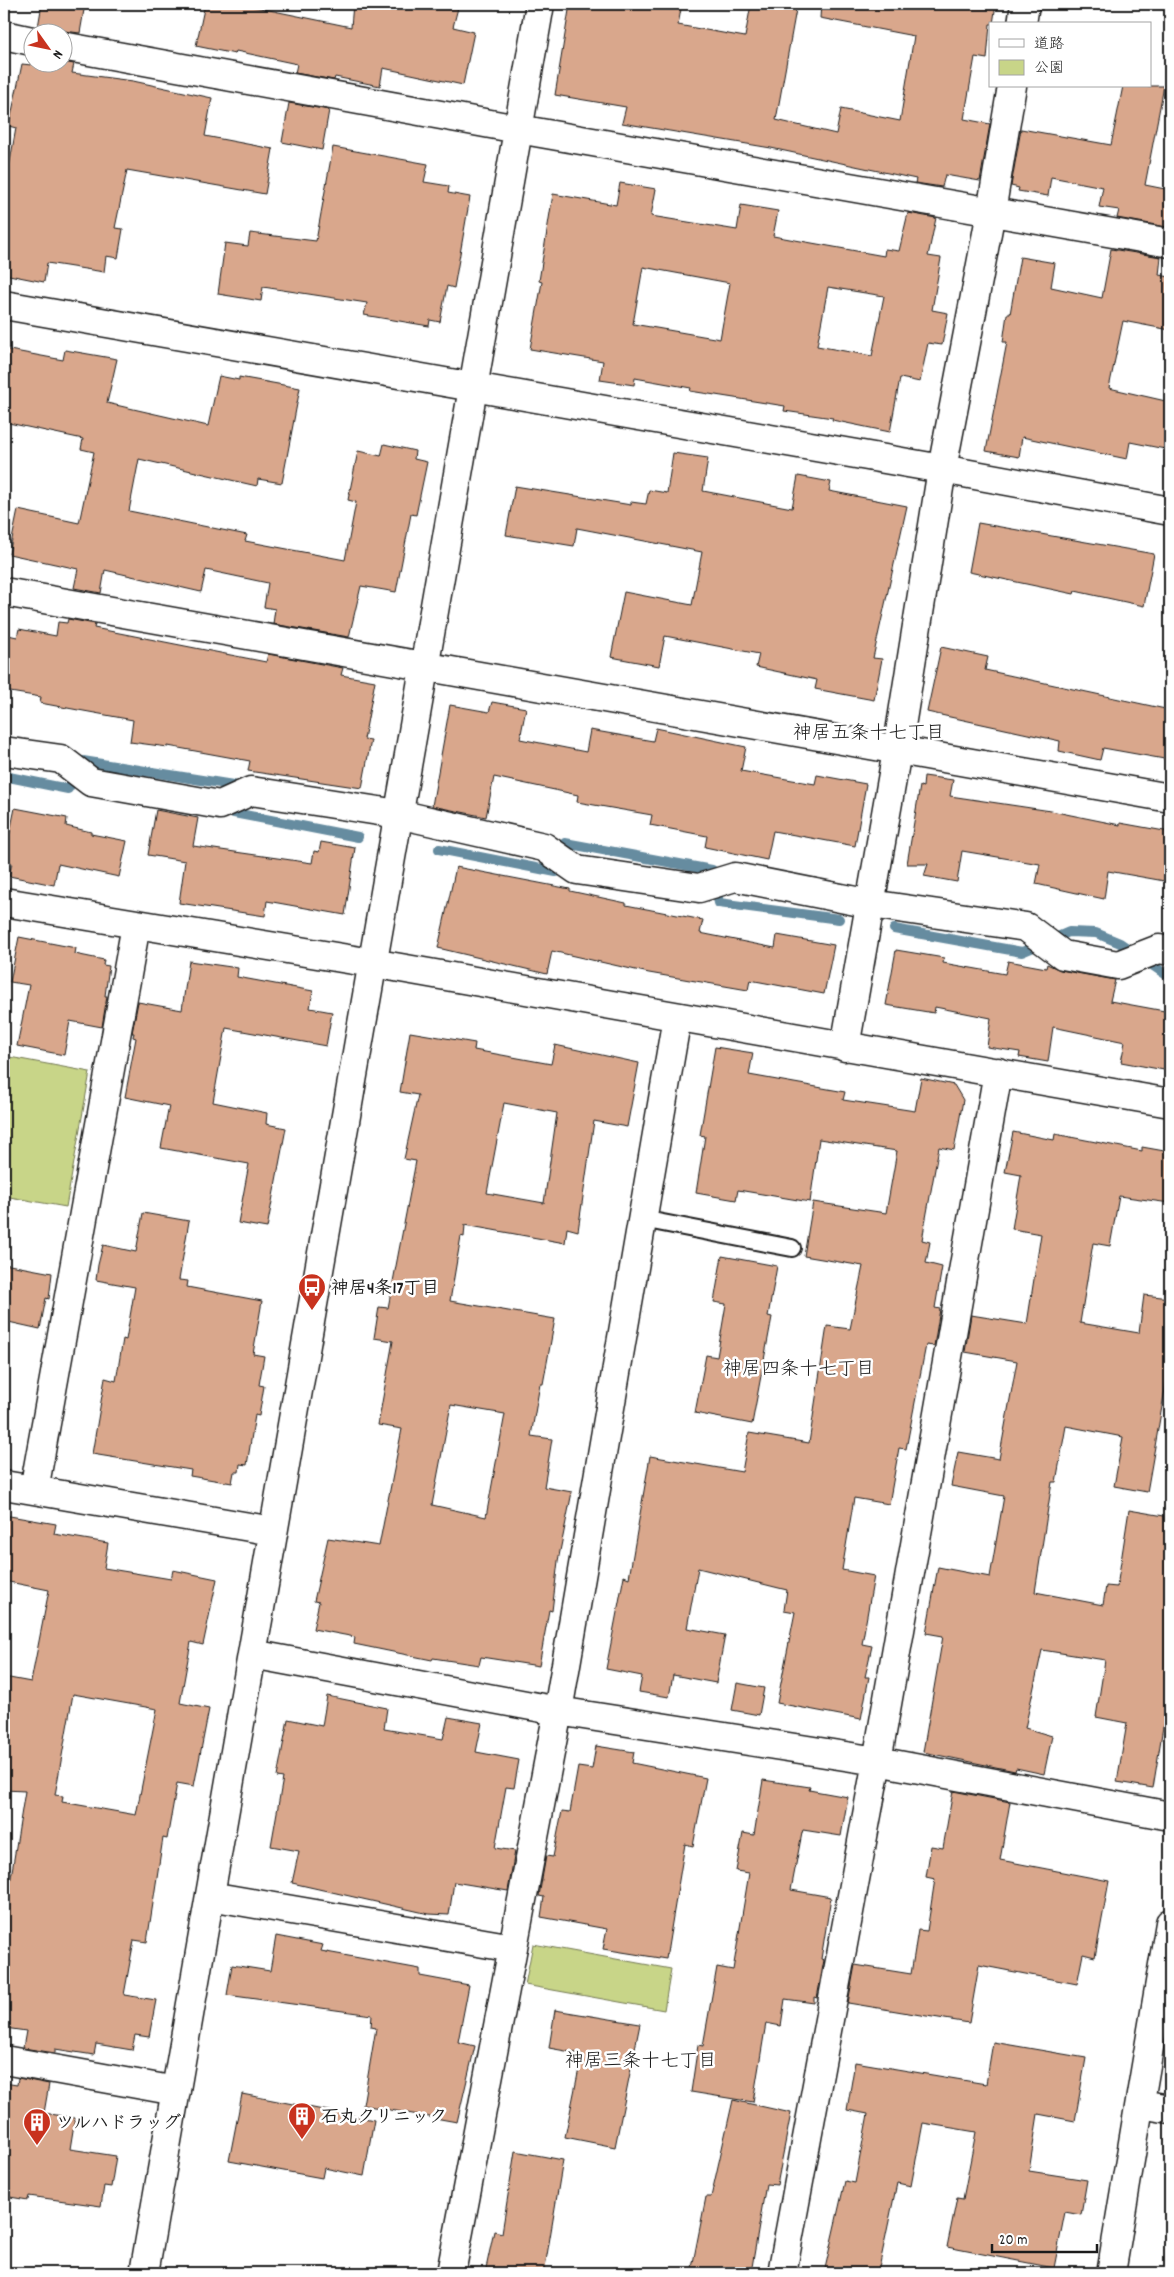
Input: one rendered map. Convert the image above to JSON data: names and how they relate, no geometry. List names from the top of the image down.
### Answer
{
  "districts": ["神居五条十七丁目", "神居四条十七丁目", "神居三条十七丁目"],
  "places": {
    "bus stop": ["神居4条17丁目"],
    "building": ["石丸クリニック", "ツルハドラッグ"]
  },
  "legend": ["道路", "公園"],
  "scale_bar": "20 m",
  "north": "bottom right"
}
